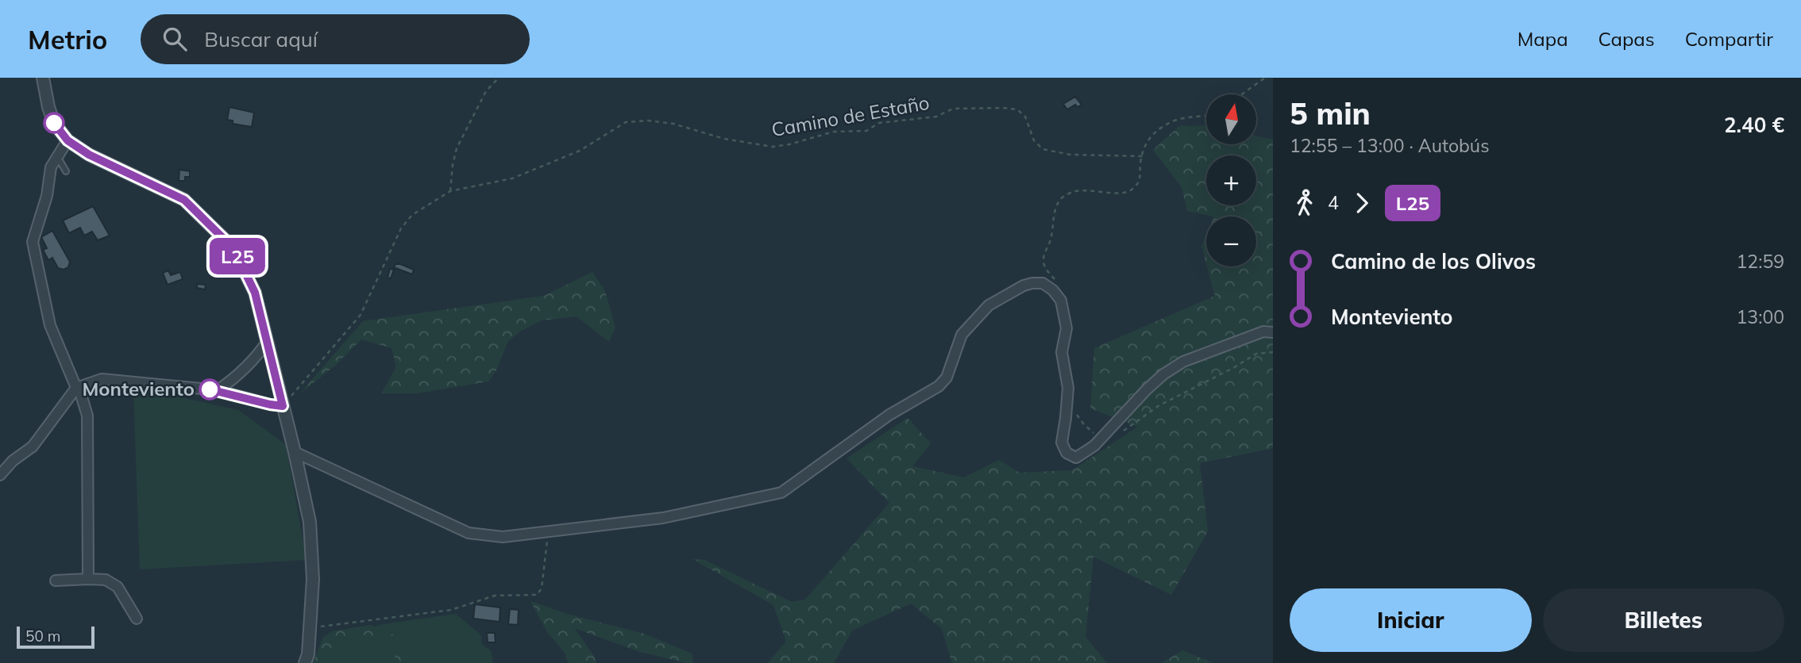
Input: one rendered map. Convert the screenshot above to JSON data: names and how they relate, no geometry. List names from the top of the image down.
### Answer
{
  "streets": {
    "path": ["Camino de Estaño"]
  },
  "places": ["Monteviento"],
  "lines": ["bus line L25"],
  "scale_bar": "50 m",
  "north": "top",
  "page": {
    "header": "Metrio",
    "search": "Buscar aquí",
    "nav": ["Mapa", "Capas", "Compartir"],
    "on_map": "L25",
    "heading": ["5 min", "12:55 – 13:00 · Autobús", "2.40 €"],
    "map_buttons": ["+", "−"],
    "legs": ["4", "L25"],
    "list": [
      {
        "name": "Camino de los Olivos",
        "value": "12:59"
      },
      {
        "name": "Monteviento",
        "value": "13:00"
      }
    ],
    "buttons": ["Iniciar", "Billetes"],
    "scale": "50 m"
  }
}
